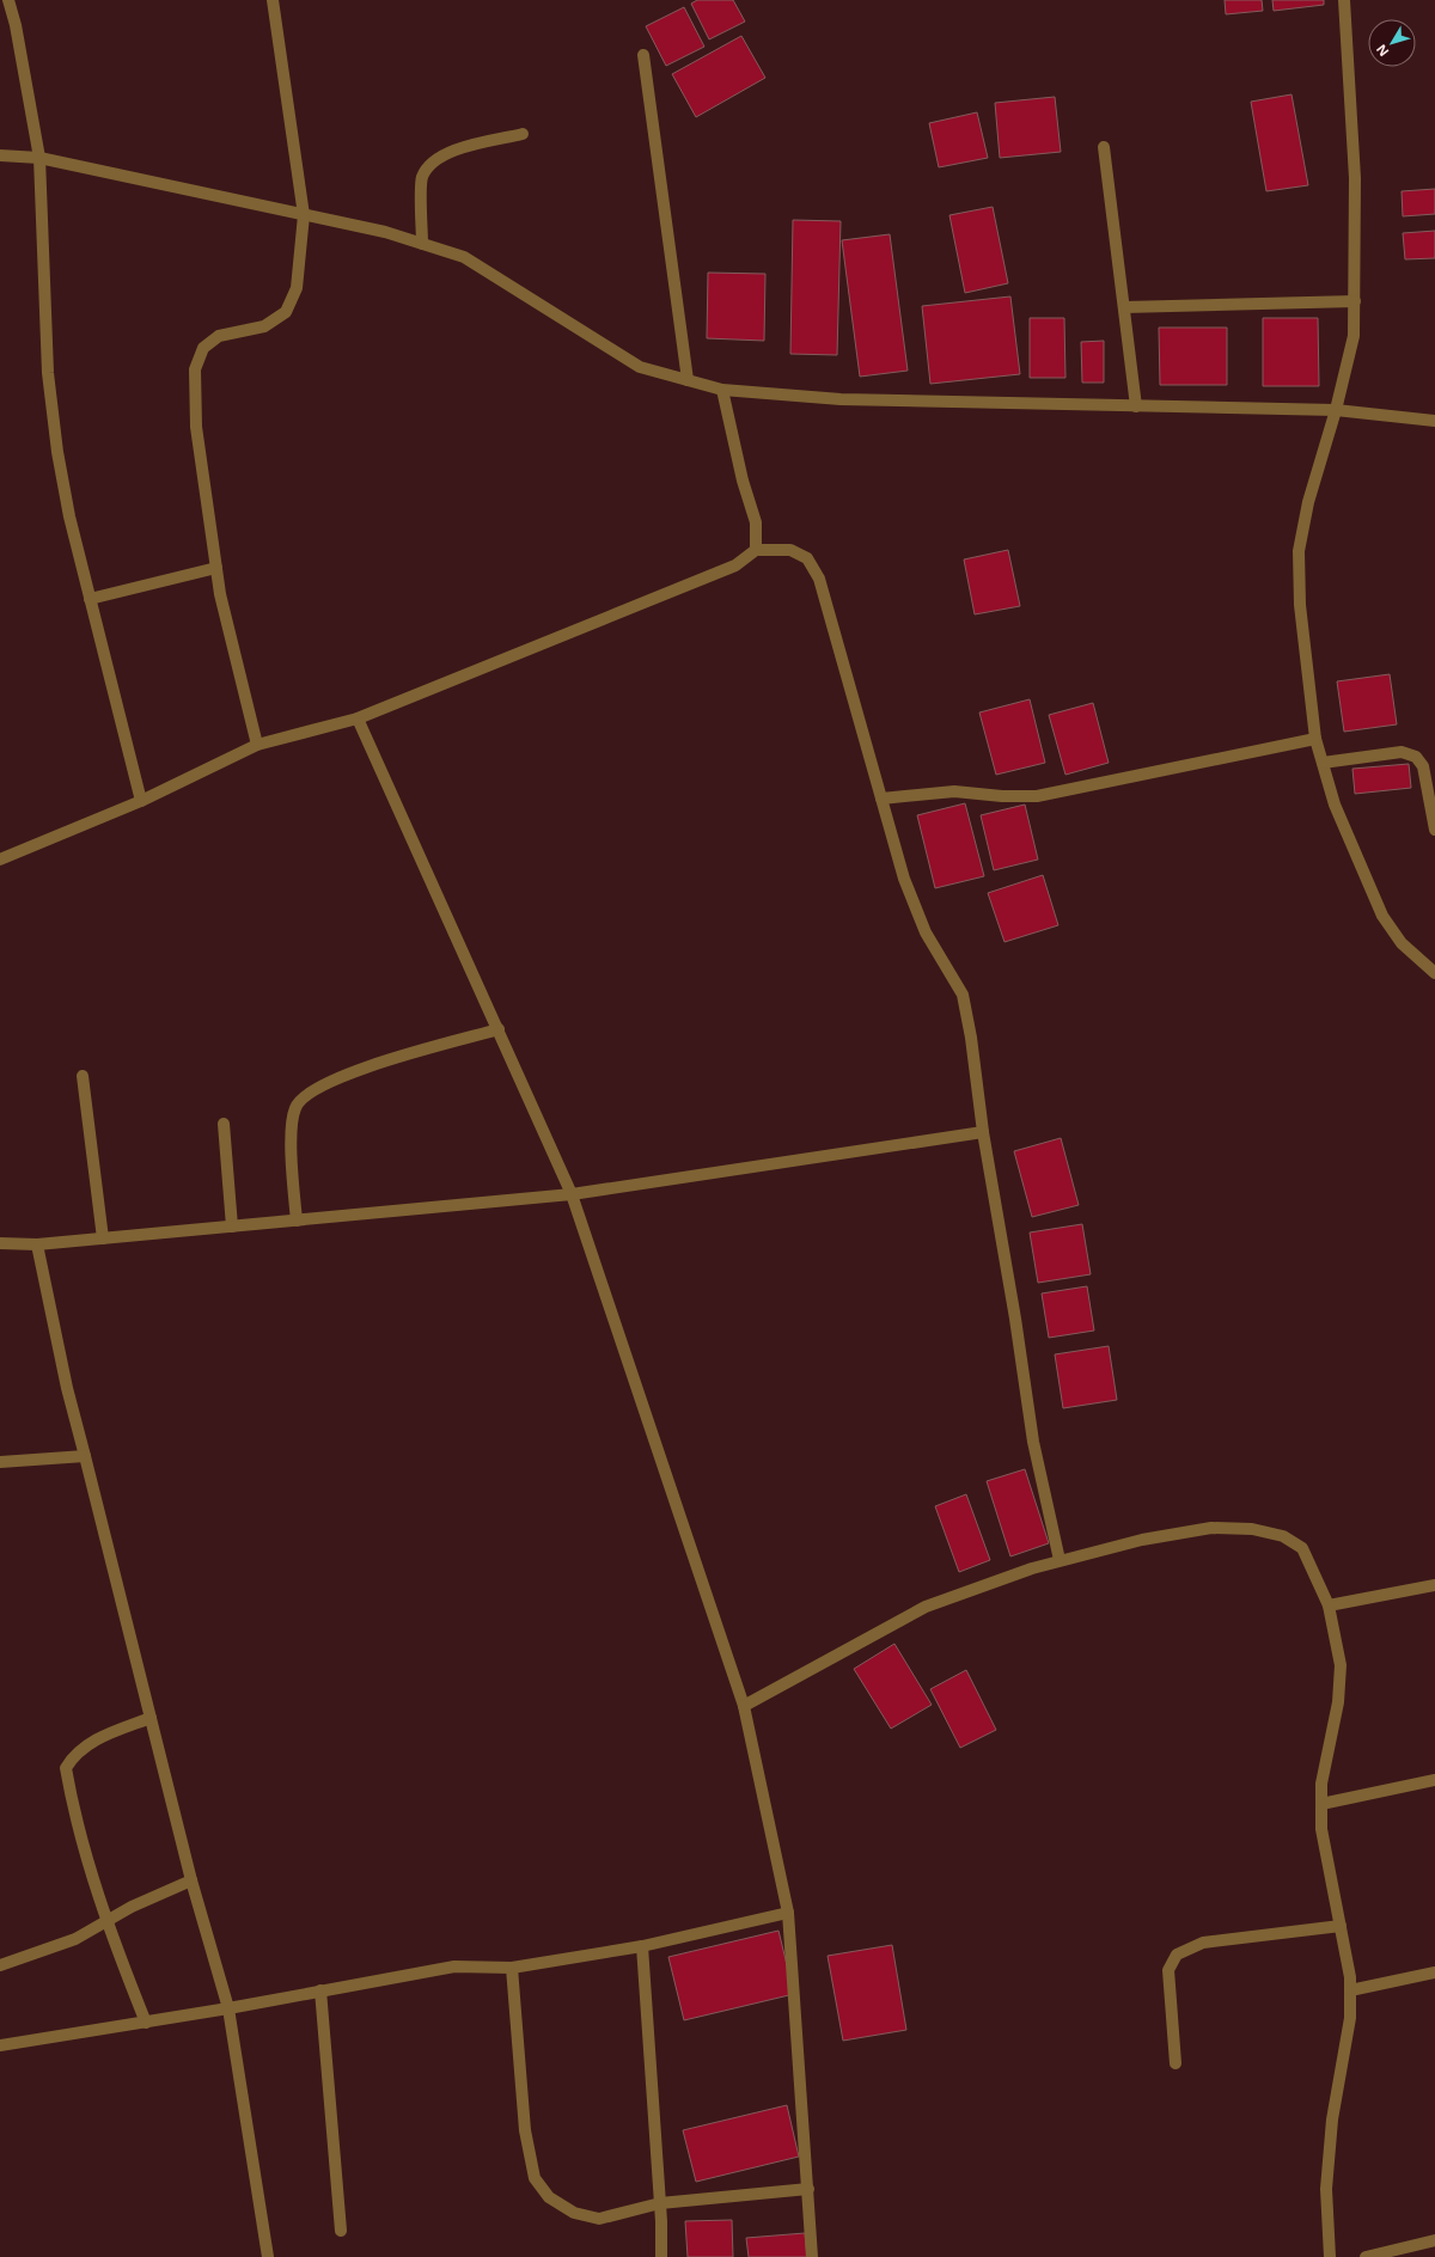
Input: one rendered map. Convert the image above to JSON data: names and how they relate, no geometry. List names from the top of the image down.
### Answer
{
  "north": "bottom left"
}
